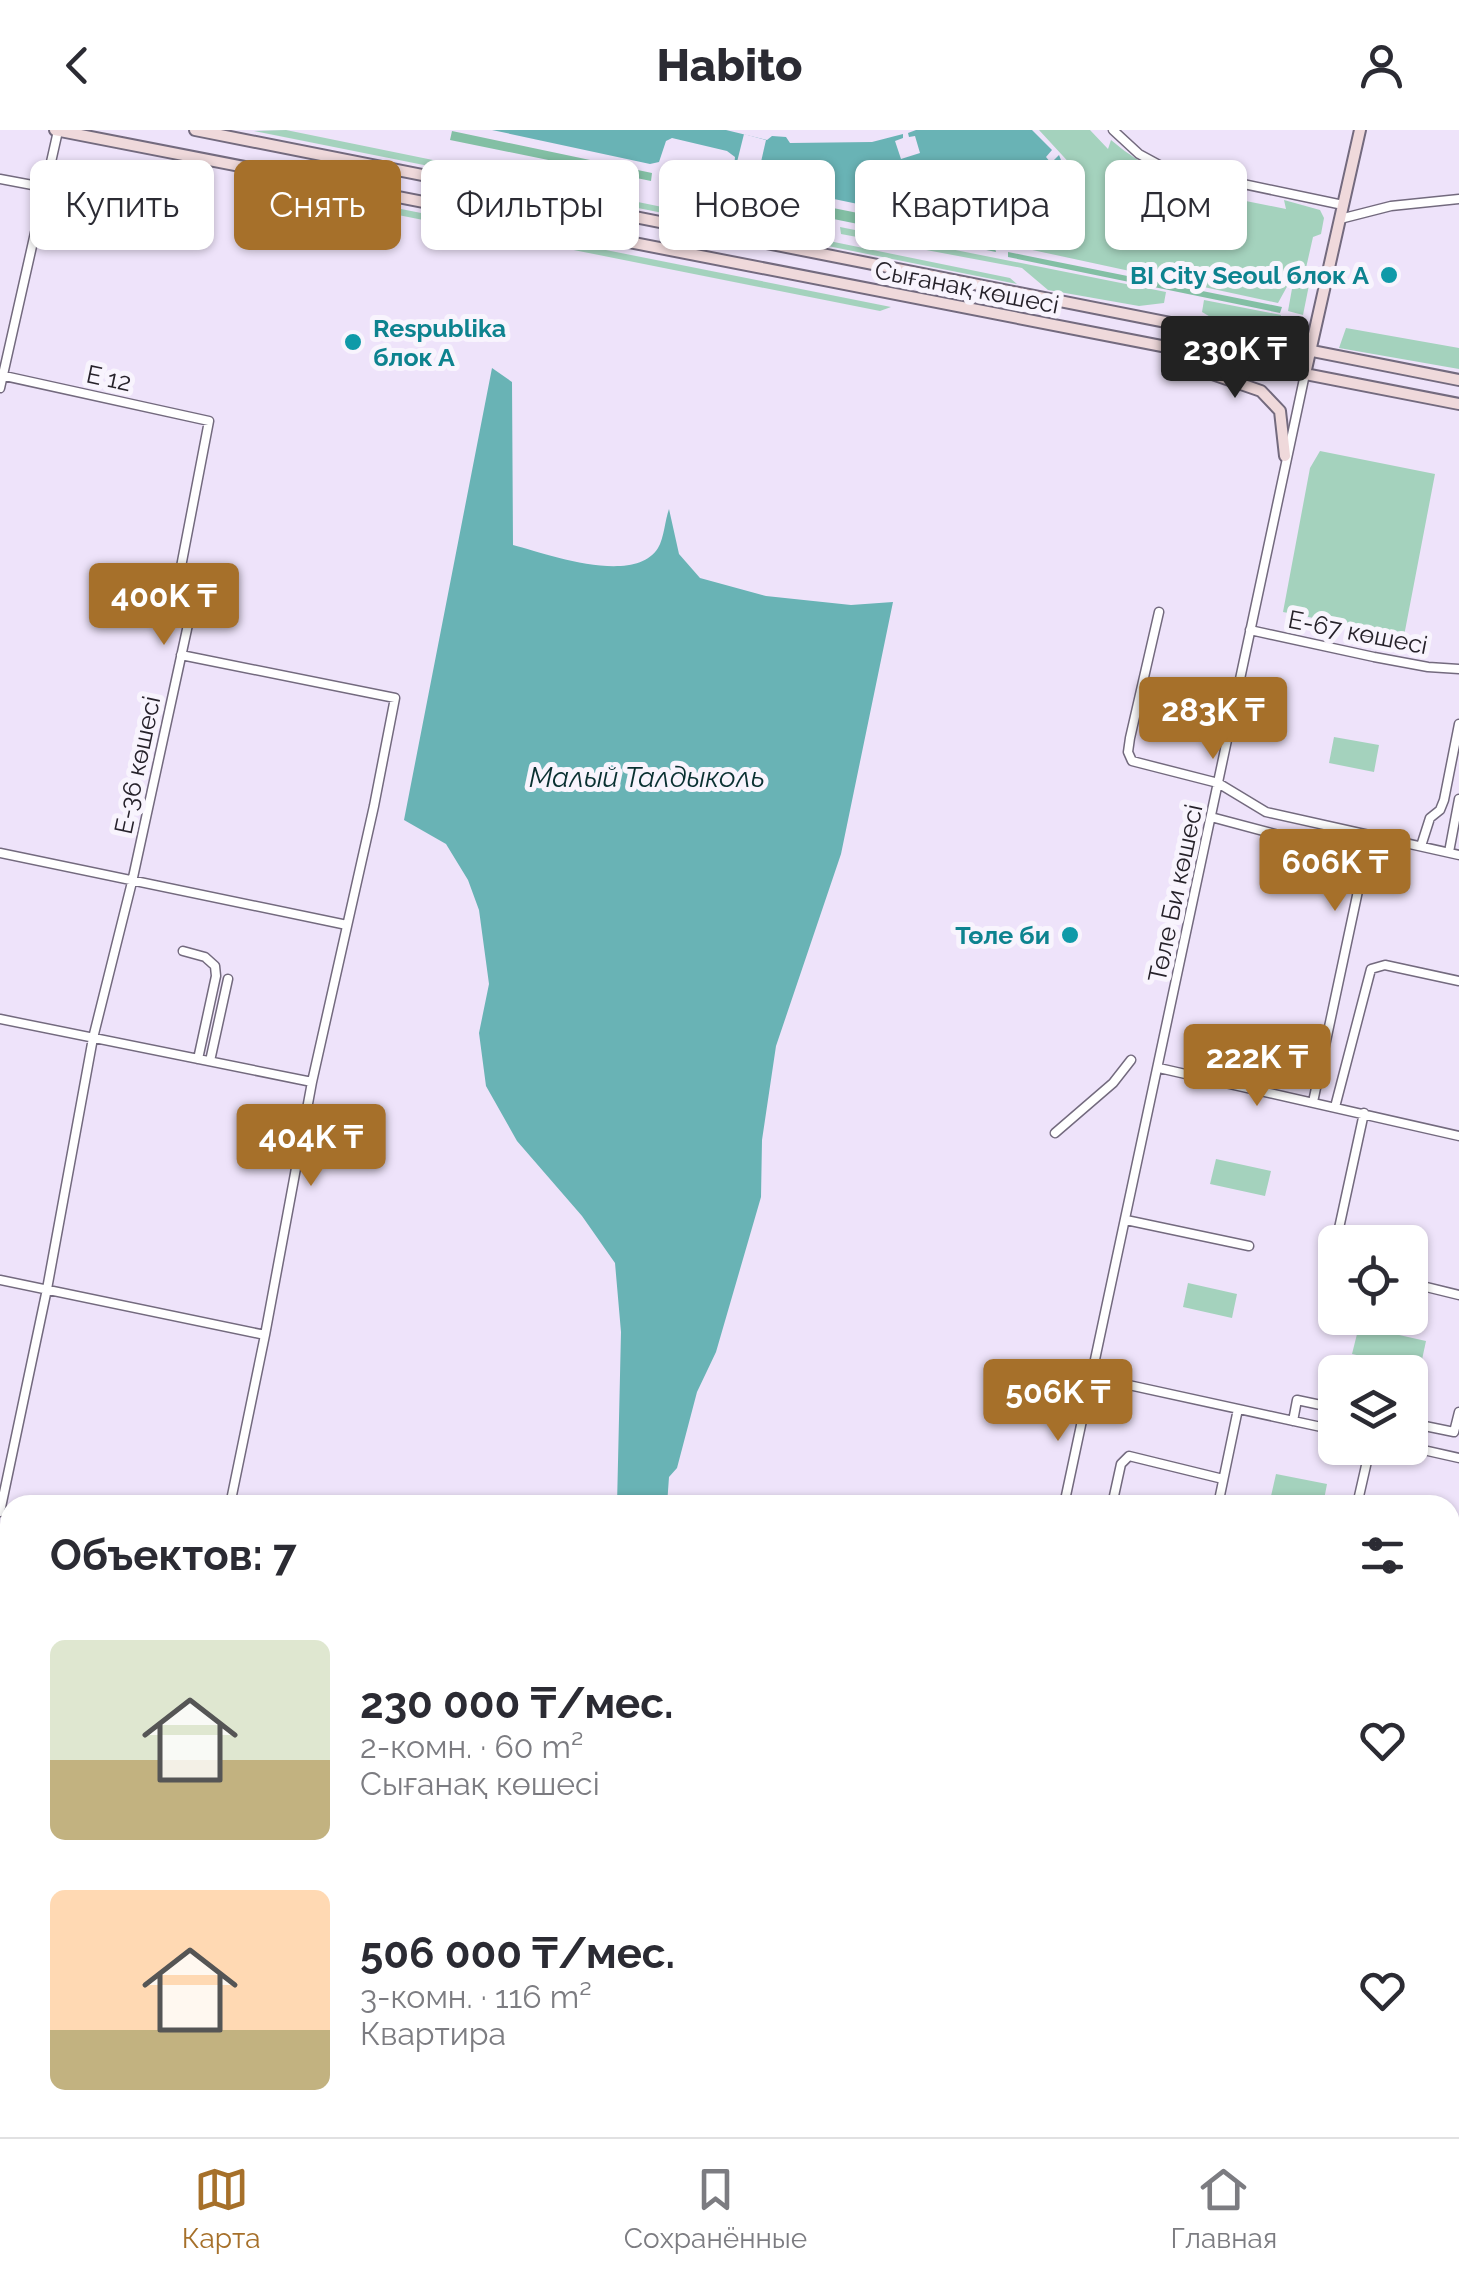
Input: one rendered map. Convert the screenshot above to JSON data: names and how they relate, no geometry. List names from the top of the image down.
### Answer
{
  "streets": {
    "main road": ["Сығанақ көшесі"],
    "street": [
      "E 12",
      "Е-67 көшесі",
      "Е-36 көшесі",
      "Төле Би көшесі"
    ]
  },
  "crossings": [
    ["Сығанақ көшесі", "Төле Би көшесі"],
    ["E 12", "Е-36 көшесі"],
    ["Е-67 көшесі", "Төле Би көшесі"]
  ],
  "water": ["Малый Талдыколь"],
  "places": ["BI City Seoul блок A", "Respublika блок А", "Төле би"],
  "page": {
    "header": "Habito",
    "chip": [
      "Купить",
      "Снять",
      "Фильтры",
      "Новое",
      "Квартира",
      "Дом"
    ],
    "price": [
      "230K ₸",
      "400K ₸",
      "283K ₸",
      "606K ₸",
      "222K ₸",
      "404K ₸",
      "506K ₸"
    ],
    "heading": "Объектов: 7",
    "list": [
      {
        "name": "230 000 ₸/мес.",
        "note": "2-комн. · 60 m² · Сығанақ көшесі"
      },
      {
        "name": "506 000 ₸/мес.",
        "note": "3-комн. · 116 m² · Квартира"
      }
    ],
    "tabs": ["Карта", "Сохранённые", "Главная"]
  }
}
